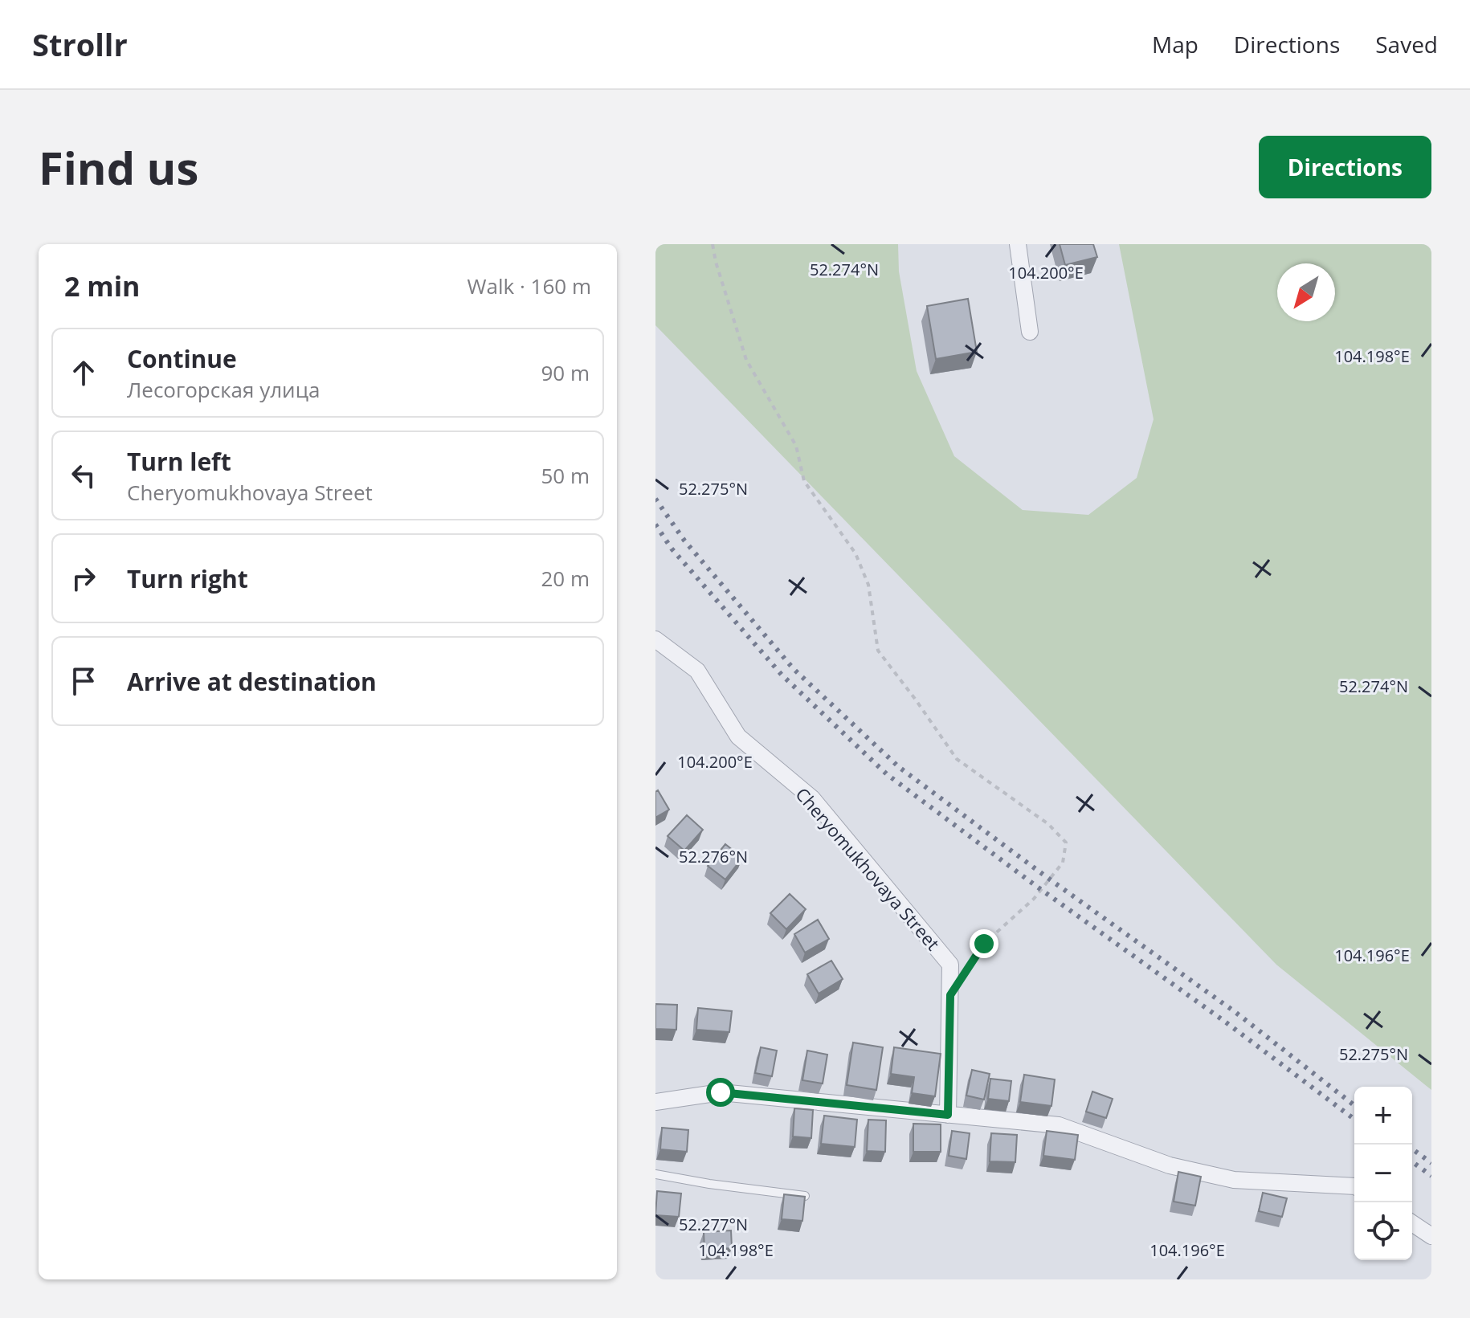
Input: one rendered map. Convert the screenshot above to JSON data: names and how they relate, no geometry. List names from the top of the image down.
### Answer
{
  "streets": {
    "street": ["Cheryomukhovaya Street"]
  },
  "north": "bottom left",
  "page": {
    "header": "Strollr",
    "nav": ["Map", "Directions", "Saved"],
    "buttons": "Directions",
    "title": "Find us",
    "heading": ["2 min", "Walk · 160 m"],
    "list": [
      ["Continue", "Лесогорская улица", "90 m"],
      ["Turn left", "Cheryomukhovaya Street", "50 m"],
      ["Turn right", "20 m"],
      "Arrive at destination"
    ],
    "map_buttons": ["+", "−"]
  },
  "coordinates": [
    "52.274°N",
    "104.200°E",
    "104.198°E",
    "52.275°N",
    "52.276°N",
    "104.196°E",
    "52.277°N"
  ]
}
